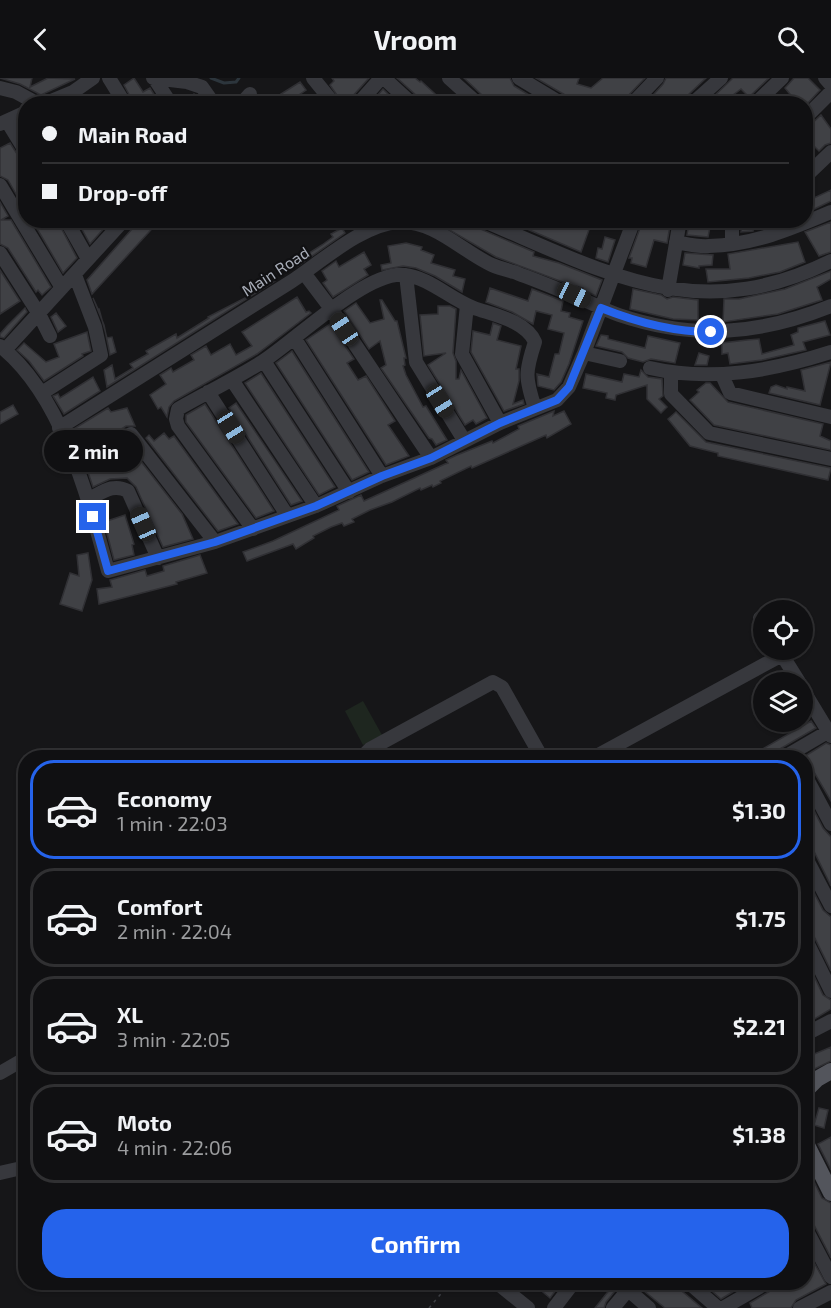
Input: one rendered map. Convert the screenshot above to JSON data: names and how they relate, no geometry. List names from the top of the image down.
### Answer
{
  "streets": {
    "street": ["Main Road"]
  },
  "page": {
    "header": "Vroom",
    "banner": ["Main Road", "Drop-off"],
    "bubble": "2 min",
    "list": [
      {
        "name": "Economy",
        "note": "1 min · 22:03",
        "value": "$1.30"
      },
      {
        "name": "Comfort",
        "note": "2 min · 22:04",
        "value": "$1.75"
      },
      {
        "name": "XL",
        "note": "3 min · 22:05",
        "value": "$2.21"
      },
      {
        "name": "Moto",
        "note": "4 min · 22:06",
        "value": "$1.38"
      }
    ],
    "buttons": "Confirm"
  }
}
